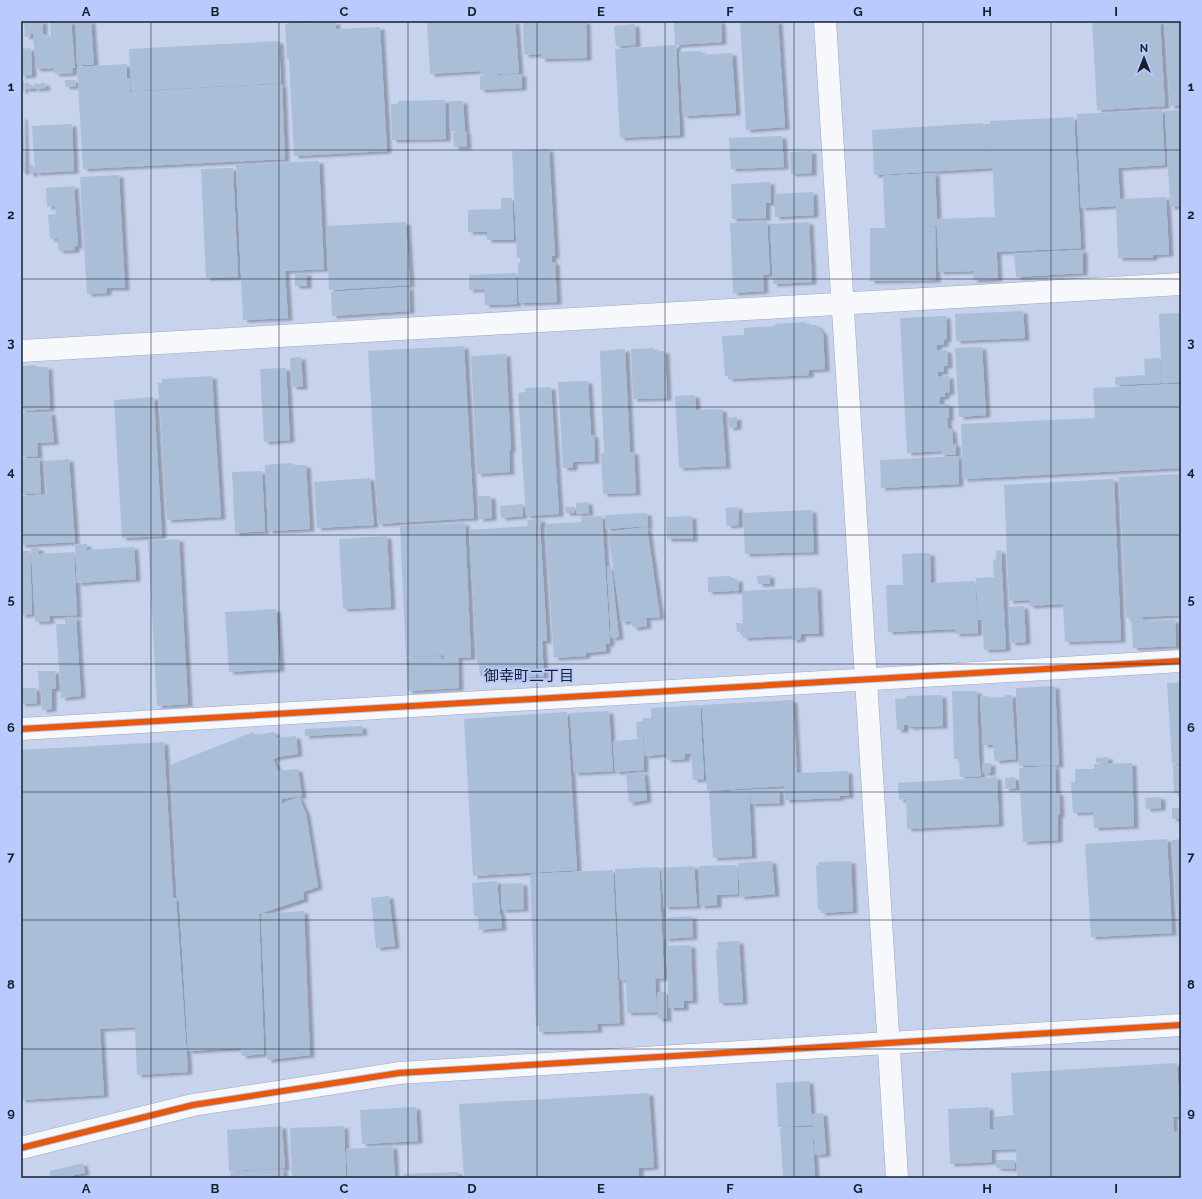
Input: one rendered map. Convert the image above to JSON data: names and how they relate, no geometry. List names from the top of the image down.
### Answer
{
  "districts": ["御幸町二丁目"],
  "north": "top",
  "grid": {
    "columns": [
      "A",
      "B",
      "C",
      "D",
      "E",
      "F",
      "G",
      "H",
      "I"
    ],
    "rows": [
      "1",
      "2",
      "3",
      "4",
      "5",
      "6",
      "7",
      "8",
      "9"
    ]
  }
}
